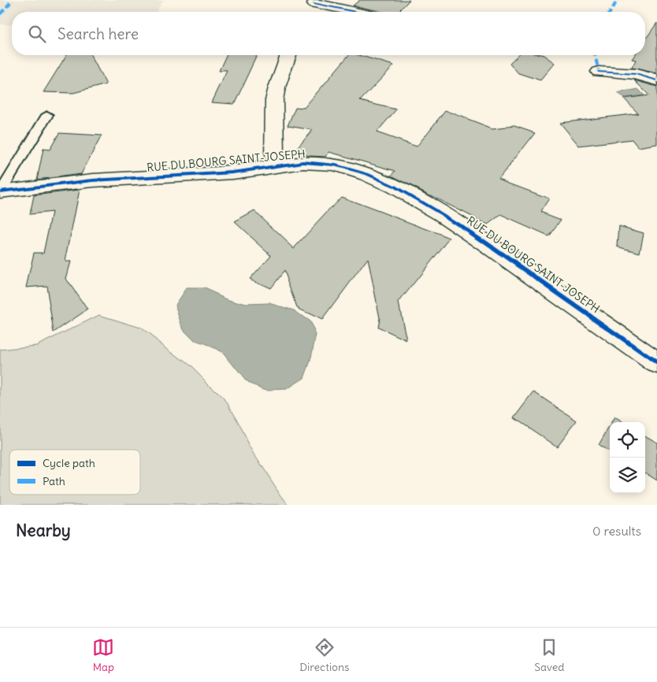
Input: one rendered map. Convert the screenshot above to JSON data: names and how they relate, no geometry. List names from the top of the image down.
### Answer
{
  "streets": {
    "street": ["RUE DU BOURG SAINT-JOSEPH"]
  },
  "legend": ["Cycle path", "Path"],
  "page": {
    "search": "Search here",
    "heading": ["Nearby", "0 results"],
    "nav": ["Map", "Directions", "Saved"]
  }
}
